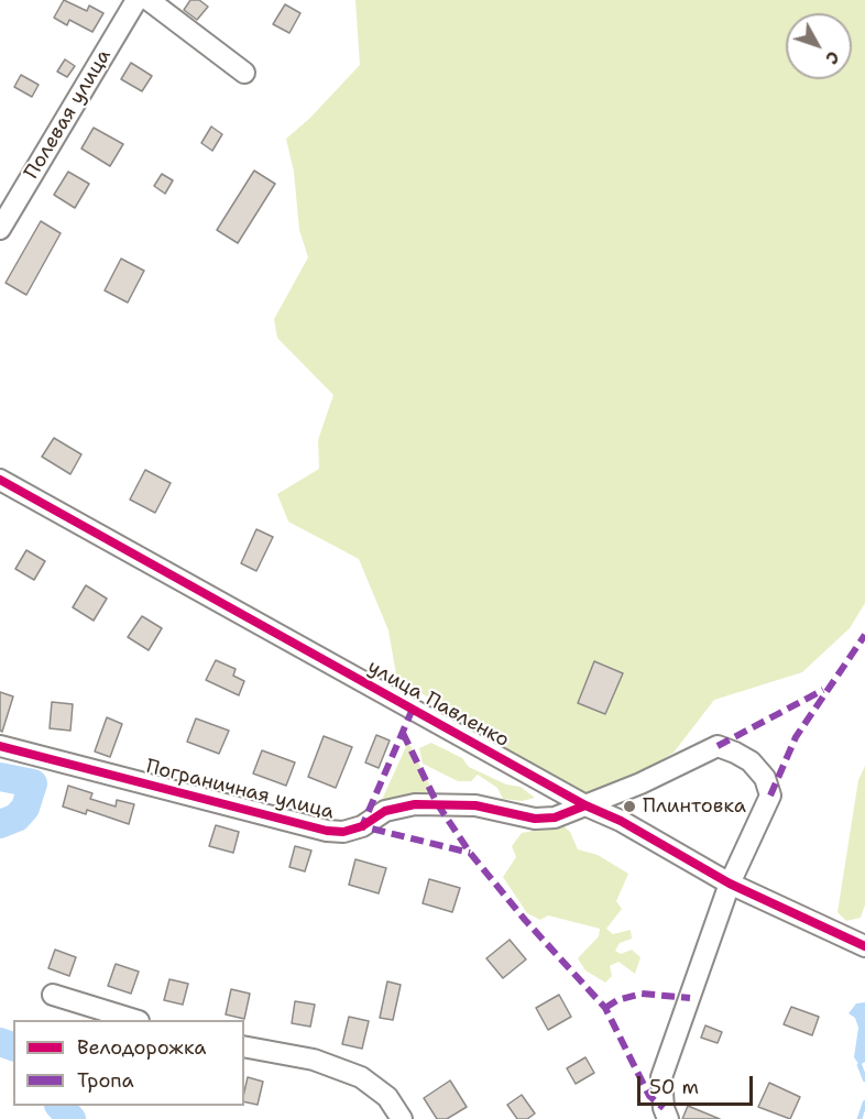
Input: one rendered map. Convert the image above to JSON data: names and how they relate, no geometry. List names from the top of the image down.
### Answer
{
  "streets": {
    "street": ["Полевая улица", "улица Павленко", "Пограничная улица"]
  },
  "crossings": [
    ["улица Павленко", "Пограничная улица"]
  ],
  "places": ["Плинтовка"],
  "legend": ["Велодорожка", "Тропа"],
  "scale_bar": "50 m",
  "north": "bottom right"
}
